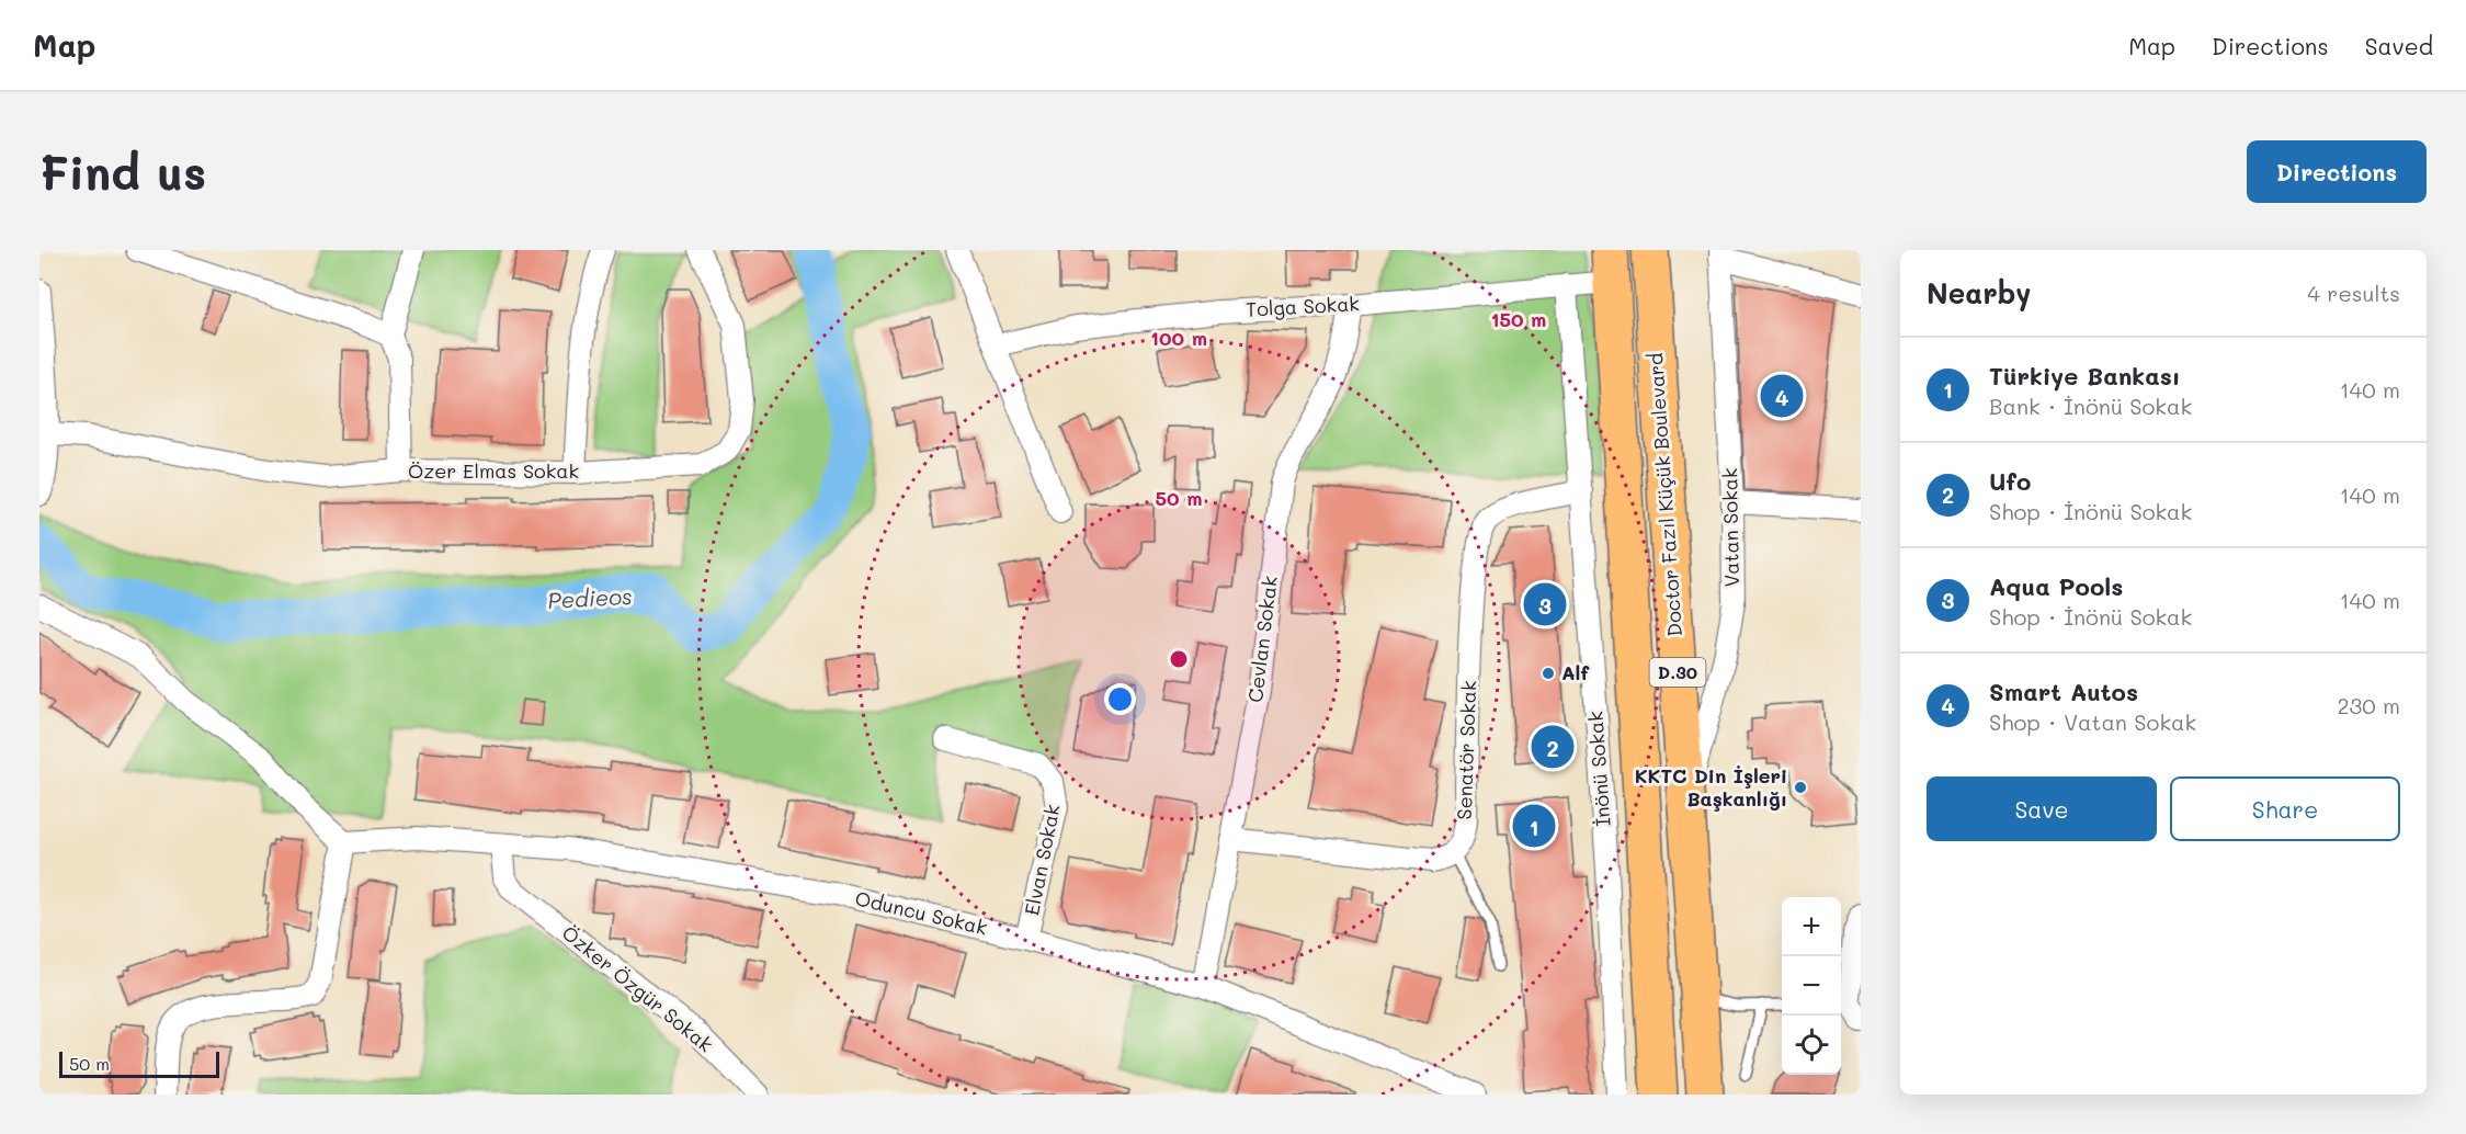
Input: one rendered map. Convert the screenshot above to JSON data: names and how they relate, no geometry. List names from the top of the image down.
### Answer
{
  "streets": {
    "highway": ["Doctor Fazıl Küçük Boulevard", "D.30"],
    "street": [
      "Tolga Sokak",
      "Özer Elmas Sokak",
      "Vatan Sokak",
      "Cevlan Sokak",
      "Senatör Sokak",
      "İnönü Sokak",
      "Elvan Sokak",
      "Oduncu Sokak",
      "Özker Özgür Sokak"
    ]
  },
  "crossings": [
    ["Tolga Sokak", "Doctor Fazıl Küçük Boulevard"],
    ["Tolga Sokak", "Cevlan Sokak"],
    ["Tolga Sokak", "İnönü Sokak"],
    ["Doctor Fazıl Küçük Boulevard", "Vatan Sokak"],
    ["Cevlan Sokak", "Oduncu Sokak"],
    ["Senatör Sokak", "İnönü Sokak"],
    ["Elvan Sokak", "Oduncu Sokak"],
    ["Oduncu Sokak", "Özker Özgür Sokak"]
  ],
  "water": ["Pedieos"],
  "places": ["Alf", "KKTC Din İşleri Başkanlığı"],
  "scale_bar": "50 m",
  "page": {
    "header": "Map",
    "nav": ["Map", "Directions", "Saved"],
    "buttons": [
      "Directions",
      ["Save", "Share"]
    ],
    "title": "Find us",
    "heading": ["Nearby", "4 results"],
    "list": [
      {
        "mark": "1",
        "name": "Türkiye Bankası",
        "note": "Bank · İnönü Sokak",
        "value": "140 m"
      },
      {
        "mark": "2",
        "name": "Ufo",
        "note": "Shop · İnönü Sokak",
        "value": "140 m"
      },
      {
        "mark": "3",
        "name": "Aqua Pools",
        "note": "Shop · İnönü Sokak",
        "value": "140 m"
      },
      {
        "mark": "4",
        "name": "Smart Autos",
        "note": "Shop · Vatan Sokak",
        "value": "230 m"
      }
    ],
    "pins": [
      "4",
      "3",
      "2",
      "1"
    ],
    "map_buttons": ["+", "−"],
    "scale": "50 m"
  },
  "rings": ["150 m", "100 m", "50 m"]
}
